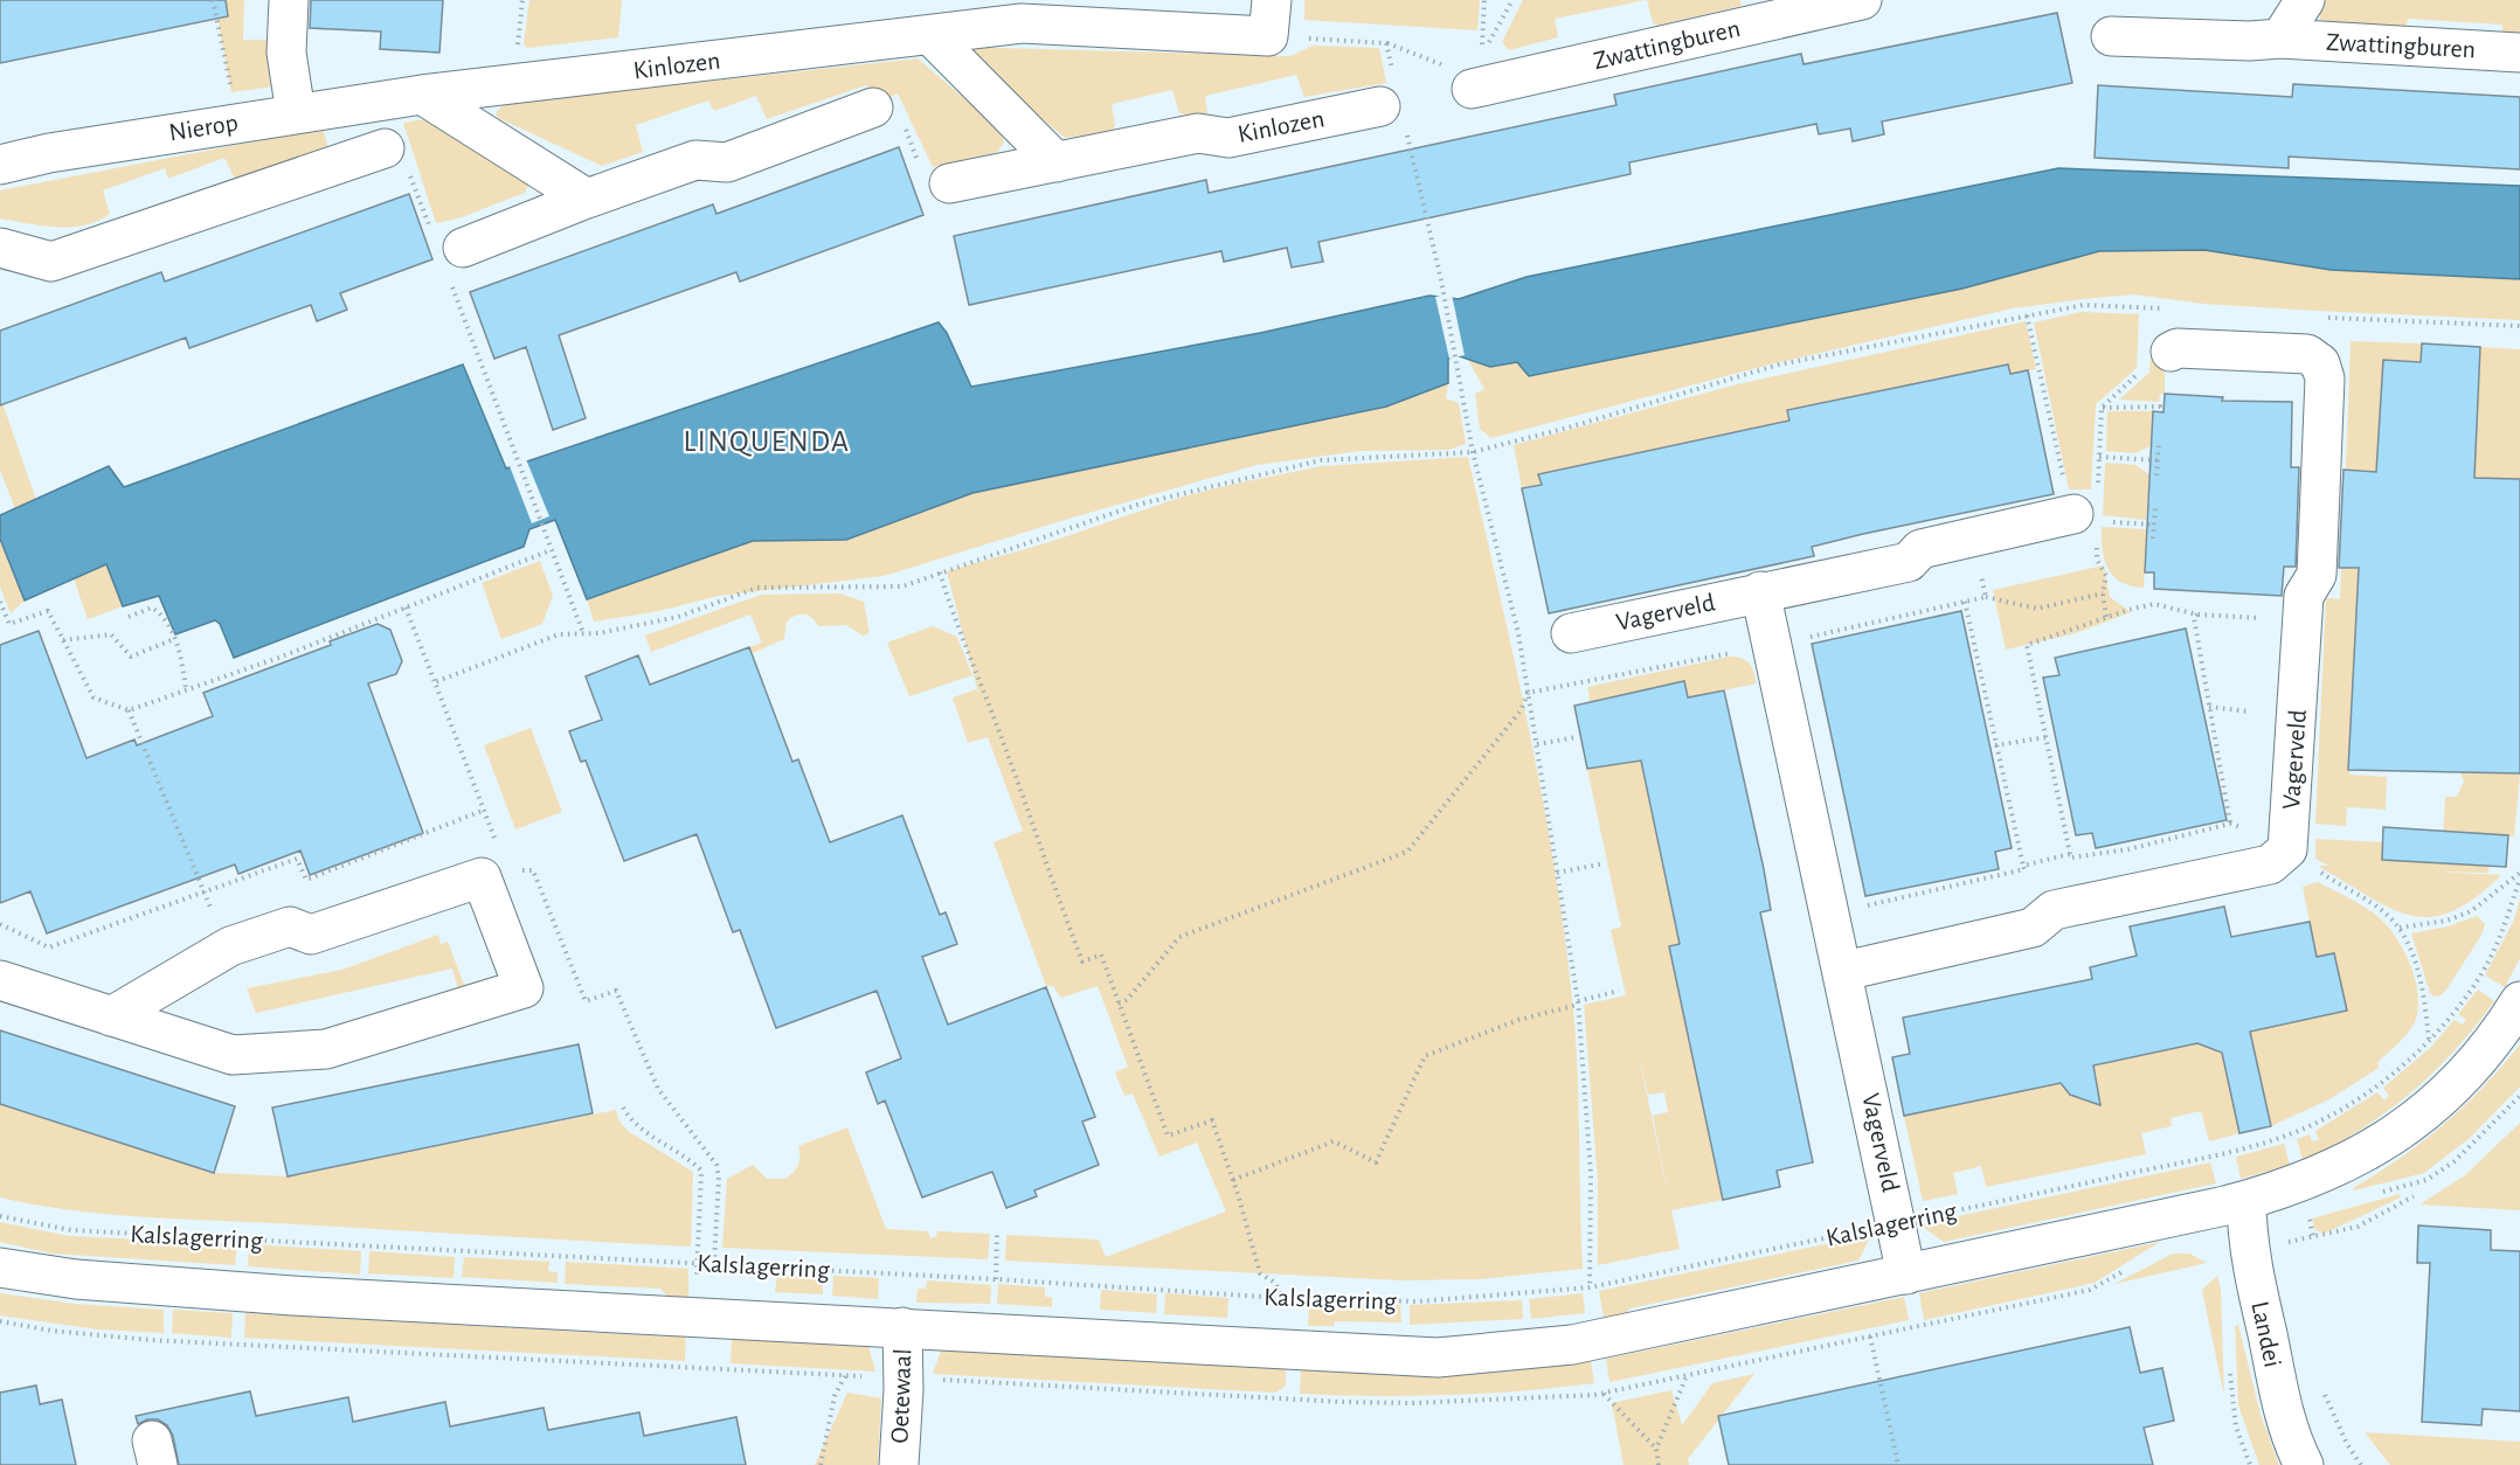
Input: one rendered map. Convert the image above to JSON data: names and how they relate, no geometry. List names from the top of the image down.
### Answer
{
  "streets": {
    "street": [
      "Zwattingburen",
      "Kinlozen",
      "Nierop",
      "Vagerveld",
      "Kalslagerring",
      "Landei",
      "Oetewaal"
    ]
  },
  "crossings": [
    ["Kinlozen", "Nierop"],
    ["Vagerveld", "Kalslagerring"],
    ["Kalslagerring", "Landei"],
    ["Kalslagerring", "Oetewaal"]
  ],
  "districts": ["LINQUENDA"]
}
